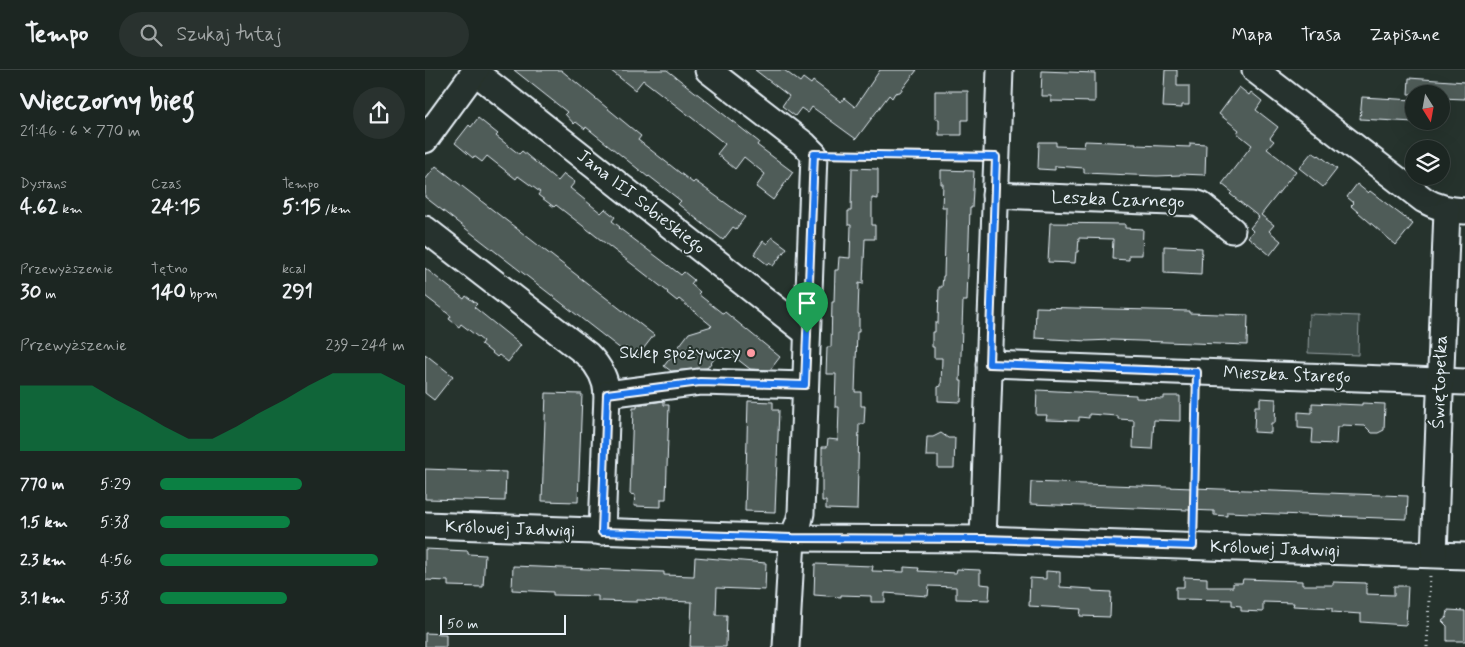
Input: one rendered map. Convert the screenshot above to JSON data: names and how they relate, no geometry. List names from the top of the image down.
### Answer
{
  "streets": {
    "street": [
      "Leszka Czarnego",
      "Jana III Sobieskiego",
      "Mieszka Starego",
      "Świętopełka",
      "Królowej Jadwigi"
    ]
  },
  "crossings": [
    ["Mieszka Starego", "Świętopełka"],
    ["Świętopełka", "Królowej Jadwigi"]
  ],
  "places": ["Sklep spożywczy"],
  "scale_bar": "50 m",
  "north": "bottom",
  "page": {
    "header": "Tempo",
    "search": "Szukaj tutaj",
    "nav": ["Mapa", "Trasa", "Zapisane"],
    "heading": ["Wieczorny bieg", "21:46 · 6 × 770 m"],
    "stats": [
      ["Dystans", "4.62 km"],
      ["Czas", "24:15"],
      ["Tempo", "5:15 /km"],
      ["Przewyższenie", "30 m"],
      ["Tętno", "140 bpm"],
      ["kcal", "291"]
    ],
    "chart": ["Przewyższenie", "239–244 m"],
    "list": [
      {
        "name": "770 m",
        "note": "5:29"
      },
      {
        "name": "1.5 km",
        "note": "5:38"
      },
      {
        "name": "2.3 km",
        "note": "4:56"
      },
      {
        "name": "3.1 km",
        "note": "5:38"
      }
    ],
    "scale": "50 m"
  }
}
